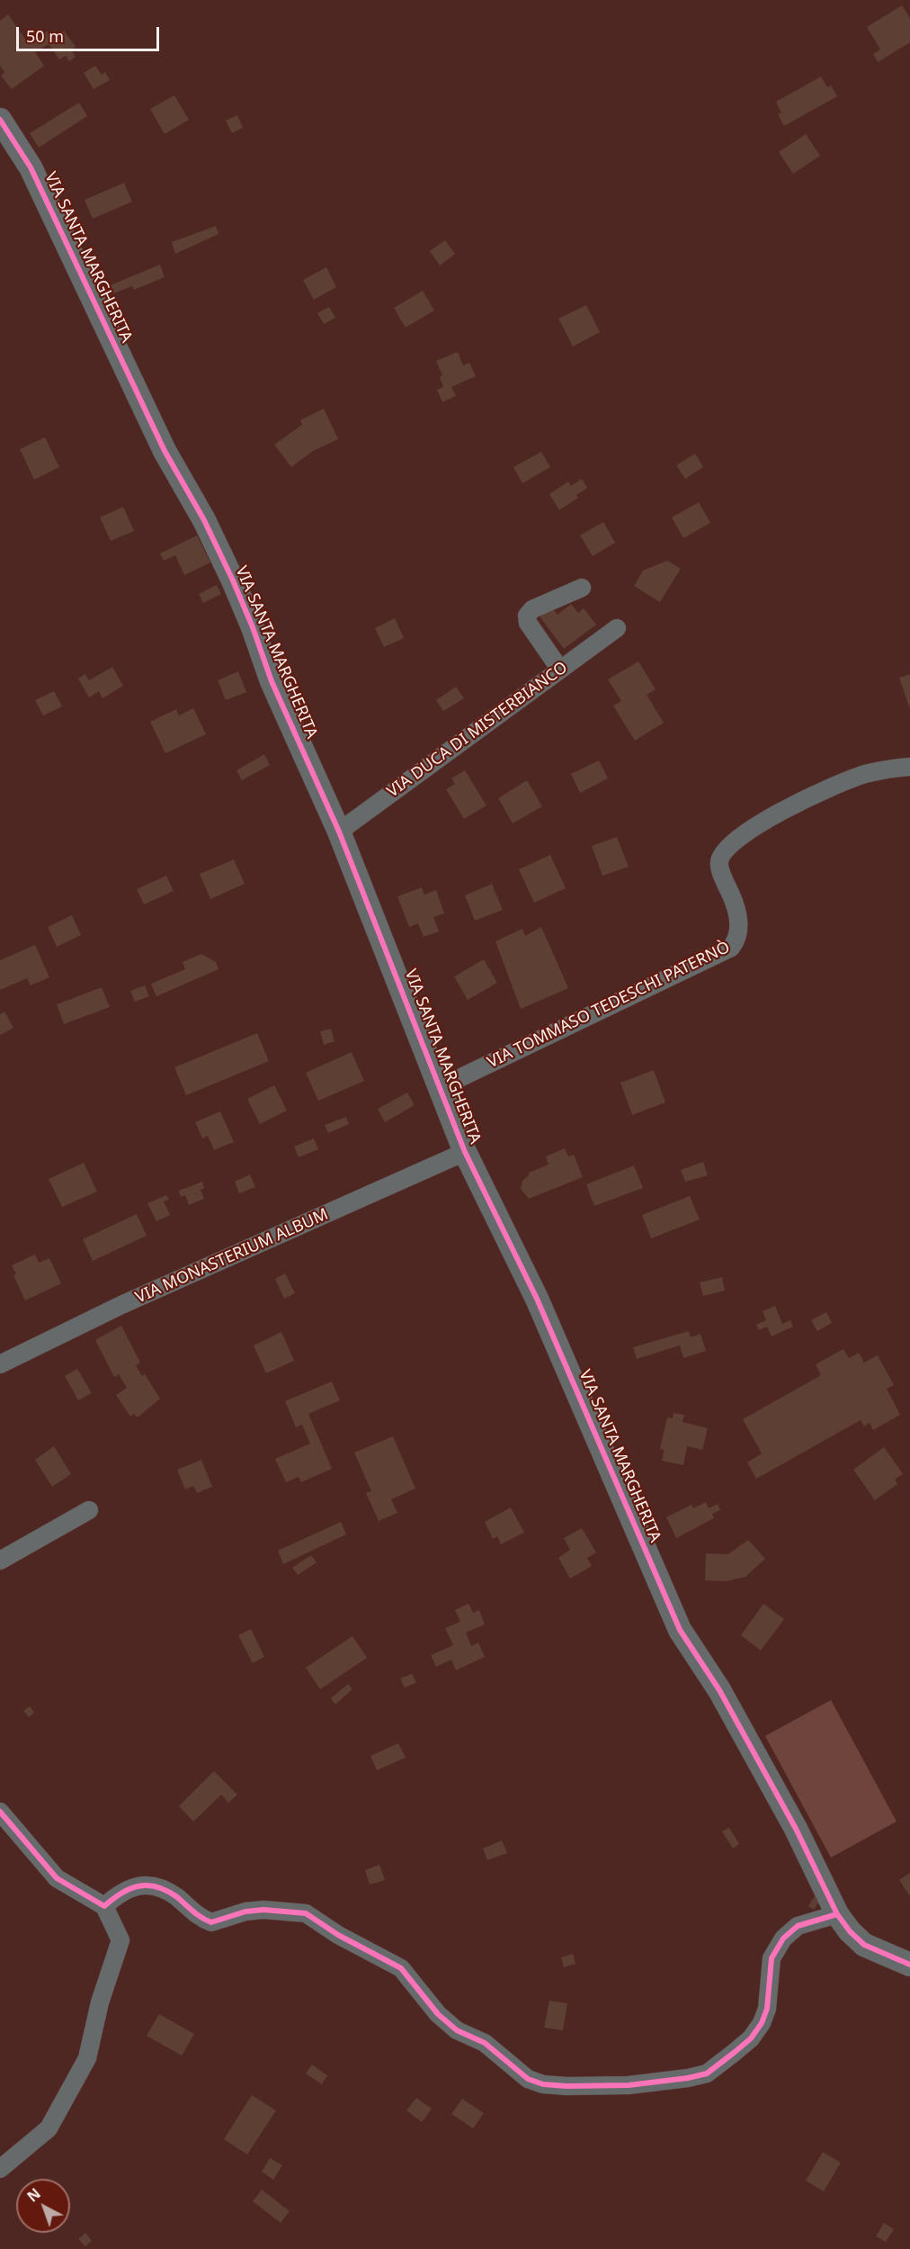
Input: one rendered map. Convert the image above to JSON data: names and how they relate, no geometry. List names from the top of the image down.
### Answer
{
  "streets": {
    "street": [
      "VIA SANTA MARGHERITA",
      "VIA DUCA DI MISTERBIANCO",
      "VIA TOMMASO TEDESCHI PATERNÒ",
      "VIA MONASTERIUM ALBUM"
    ]
  },
  "crossings": [
    ["VIA SANTA MARGHERITA", "VIA DUCA DI MISTERBIANCO"],
    ["VIA SANTA MARGHERITA", "VIA TOMMASO TEDESCHI PATERNÒ"],
    ["VIA SANTA MARGHERITA", "VIA MONASTERIUM ALBUM"]
  ],
  "scale_bar": "50 m",
  "north": "top left"
}
